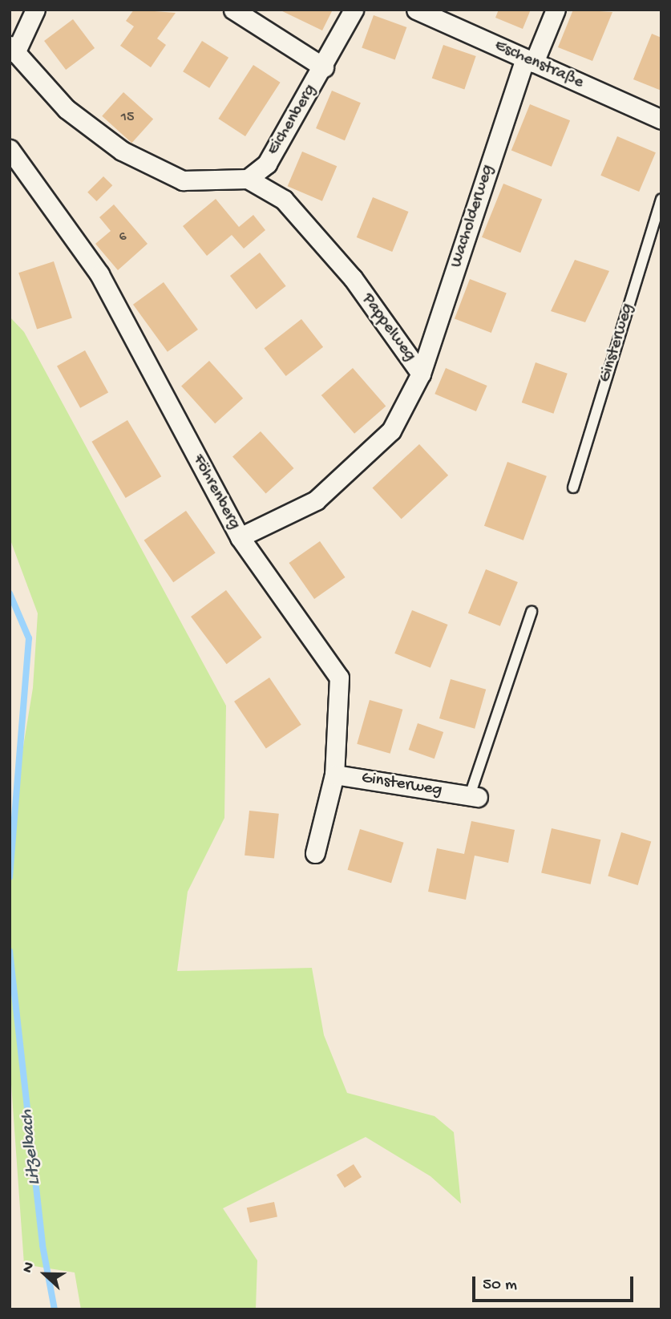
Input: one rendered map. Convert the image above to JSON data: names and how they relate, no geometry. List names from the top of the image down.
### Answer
{
  "streets": {
    "street": [
      "Eschenstraße",
      "Eichenberg",
      "Wacholderweg",
      "Pappelweg",
      "Ginsterweg",
      "Föhrenberg"
    ]
  },
  "crossings": [
    ["Eschenstraße", "Wacholderweg"],
    ["Eichenberg", "Pappelweg"],
    ["Wacholderweg", "Pappelweg"],
    ["Pappelweg", "Föhrenberg"],
    ["Ginsterweg", "Föhrenberg"]
  ],
  "water": ["Litzelbach"],
  "house_numbers": ["15", "6"],
  "scale_bar": "50 m",
  "north": "left"
}
